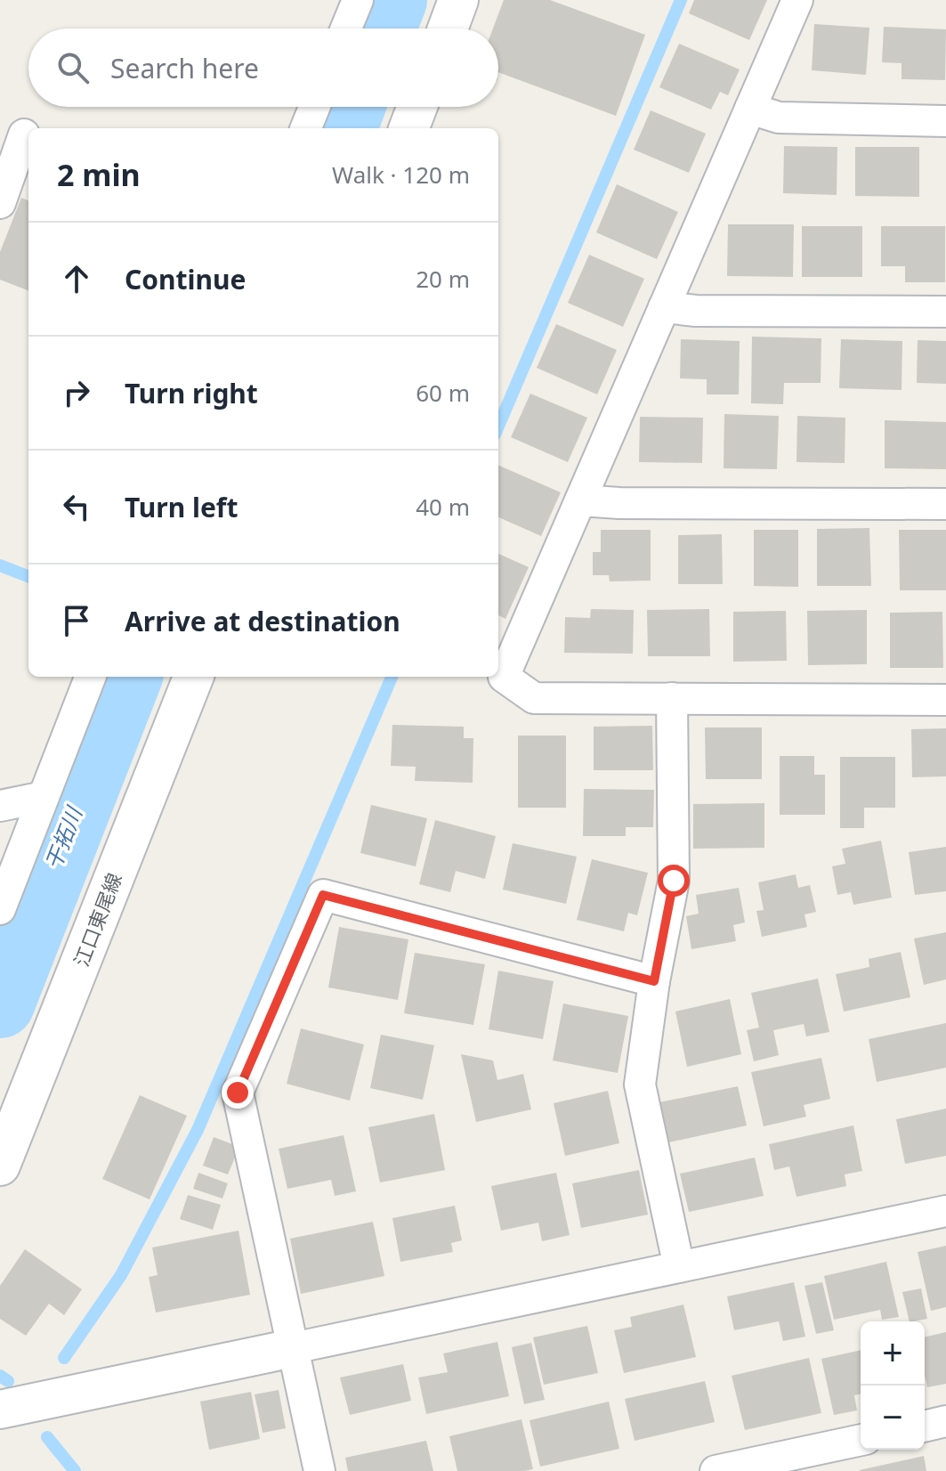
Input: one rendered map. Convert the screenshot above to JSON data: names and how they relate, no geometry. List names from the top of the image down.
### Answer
{
  "streets": {
    "main road": ["江口東尾線"]
  },
  "water": ["干拓川"],
  "page": {
    "search": "Search here",
    "heading": ["2 min", "Walk · 120 m"],
    "list": [
      ["Continue", "20 m"],
      ["Turn right", "60 m"],
      ["Turn left", "40 m"],
      "Arrive at destination"
    ],
    "map_buttons": ["+", "−"]
  }
}
